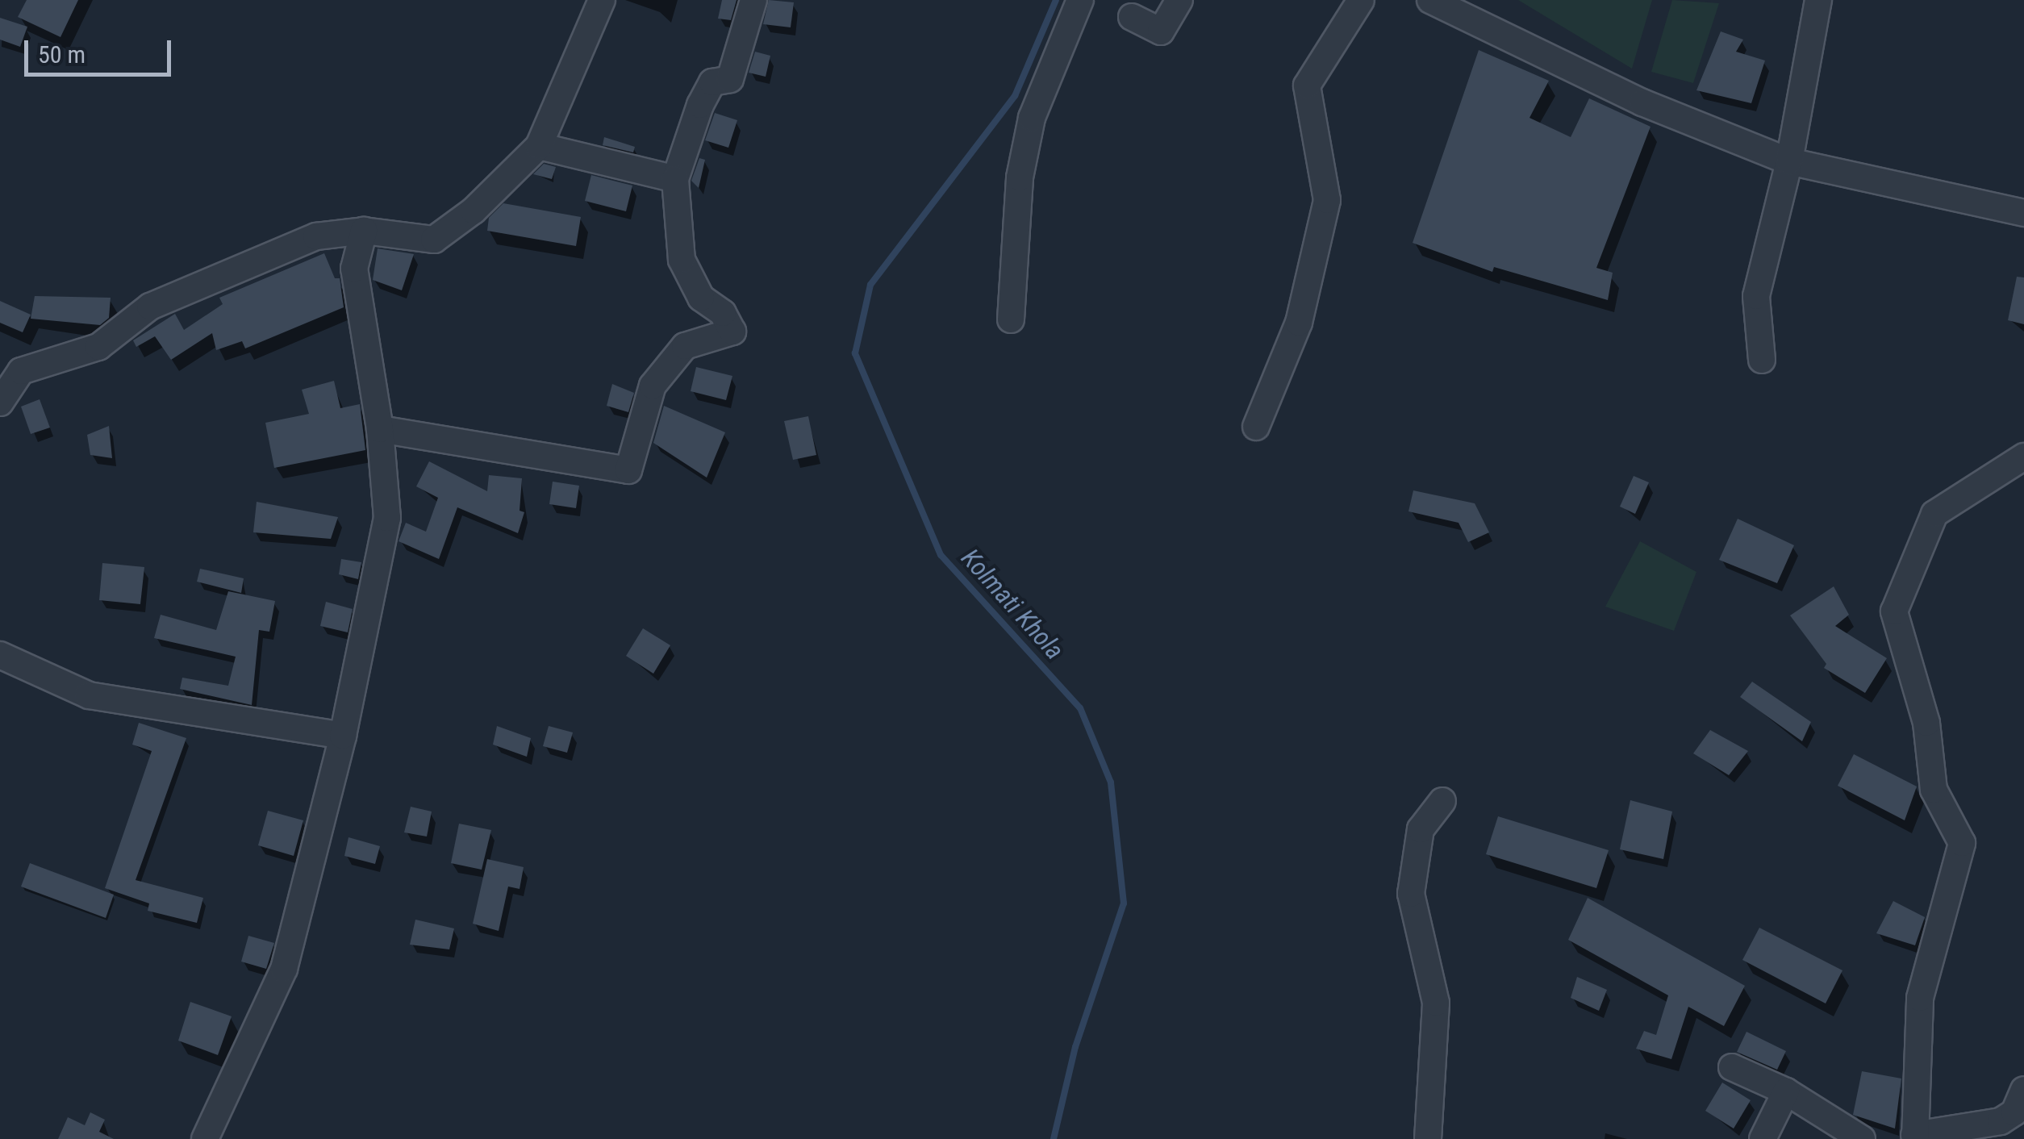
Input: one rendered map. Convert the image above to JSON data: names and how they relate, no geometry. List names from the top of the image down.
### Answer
{
  "water": ["Kolmati Khola"],
  "scale_bar": "50 m"
}
